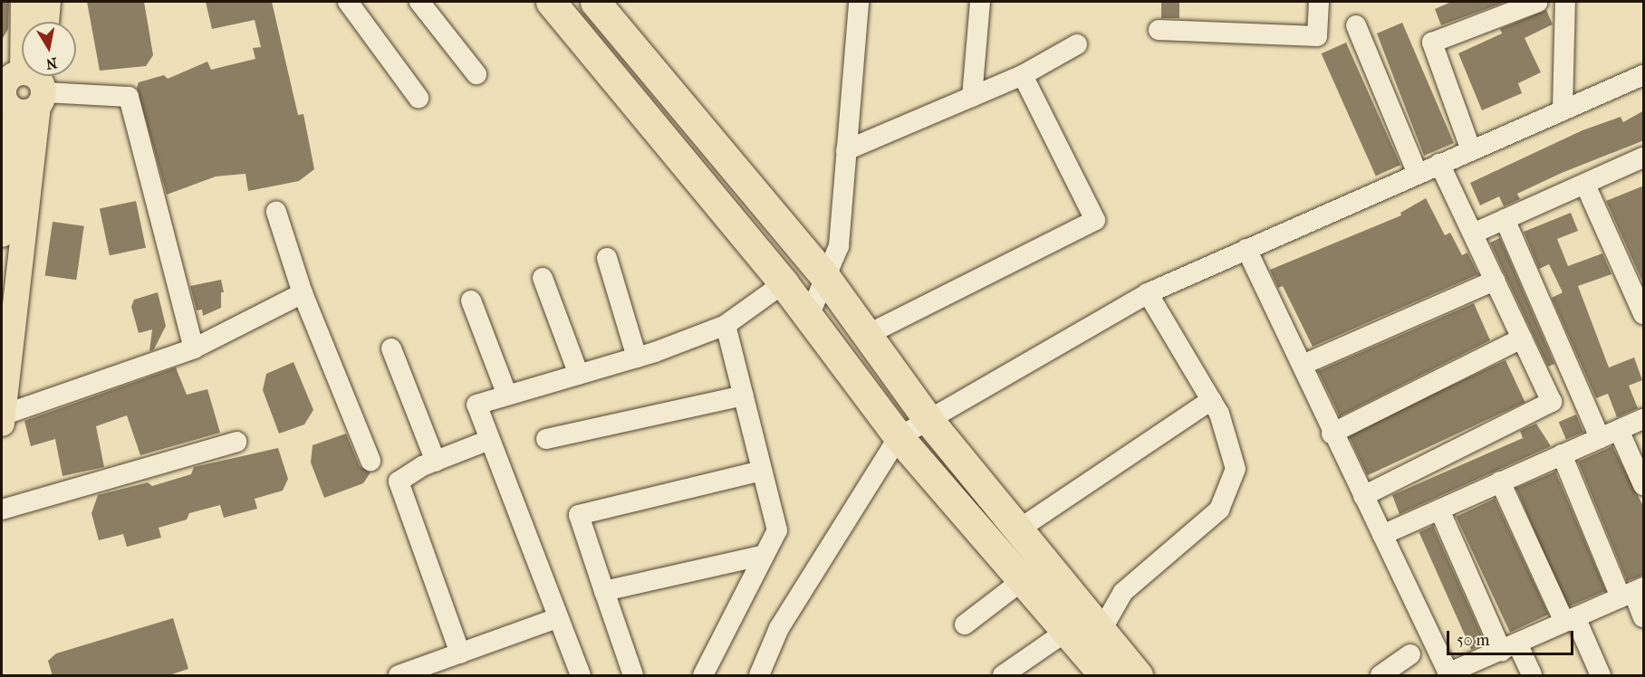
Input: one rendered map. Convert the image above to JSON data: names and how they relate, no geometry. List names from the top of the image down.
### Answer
{
  "scale_bar": "50 m",
  "north": "bottom"
}
